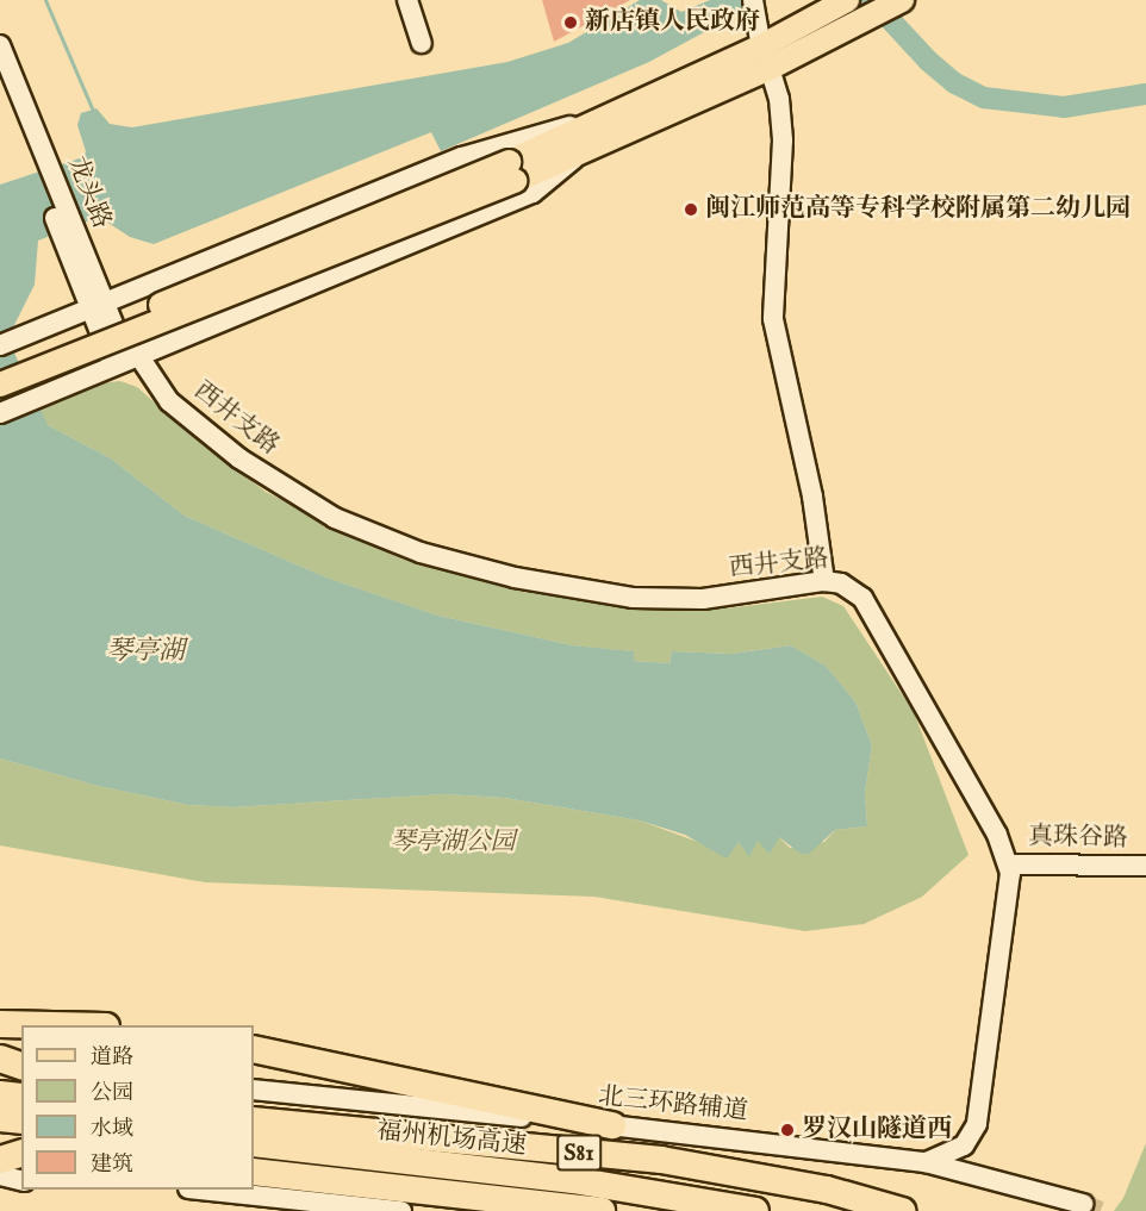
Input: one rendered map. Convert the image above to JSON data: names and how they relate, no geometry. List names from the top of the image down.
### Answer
{
  "streets": {
    "highway": ["福州机场高速", "S81"],
    "main road": [
      "龙头路",
      "西井支路",
      "真珠谷路",
      "北三环路辅道"
    ]
  },
  "crossings": [
    ["龙头路", "西井支路"],
    ["西井支路", "真珠谷路"],
    ["西井支路", "北三环路辅道"]
  ],
  "water": ["琴亭湖"],
  "parks": ["琴亭湖公园"],
  "places": ["新店镇人民政府", "闽江师范高等专科学校附属第二幼儿园", "罗汉山隧道西"],
  "legend": [
    "道路",
    "公园",
    "水域",
    "建筑"
  ]
}
